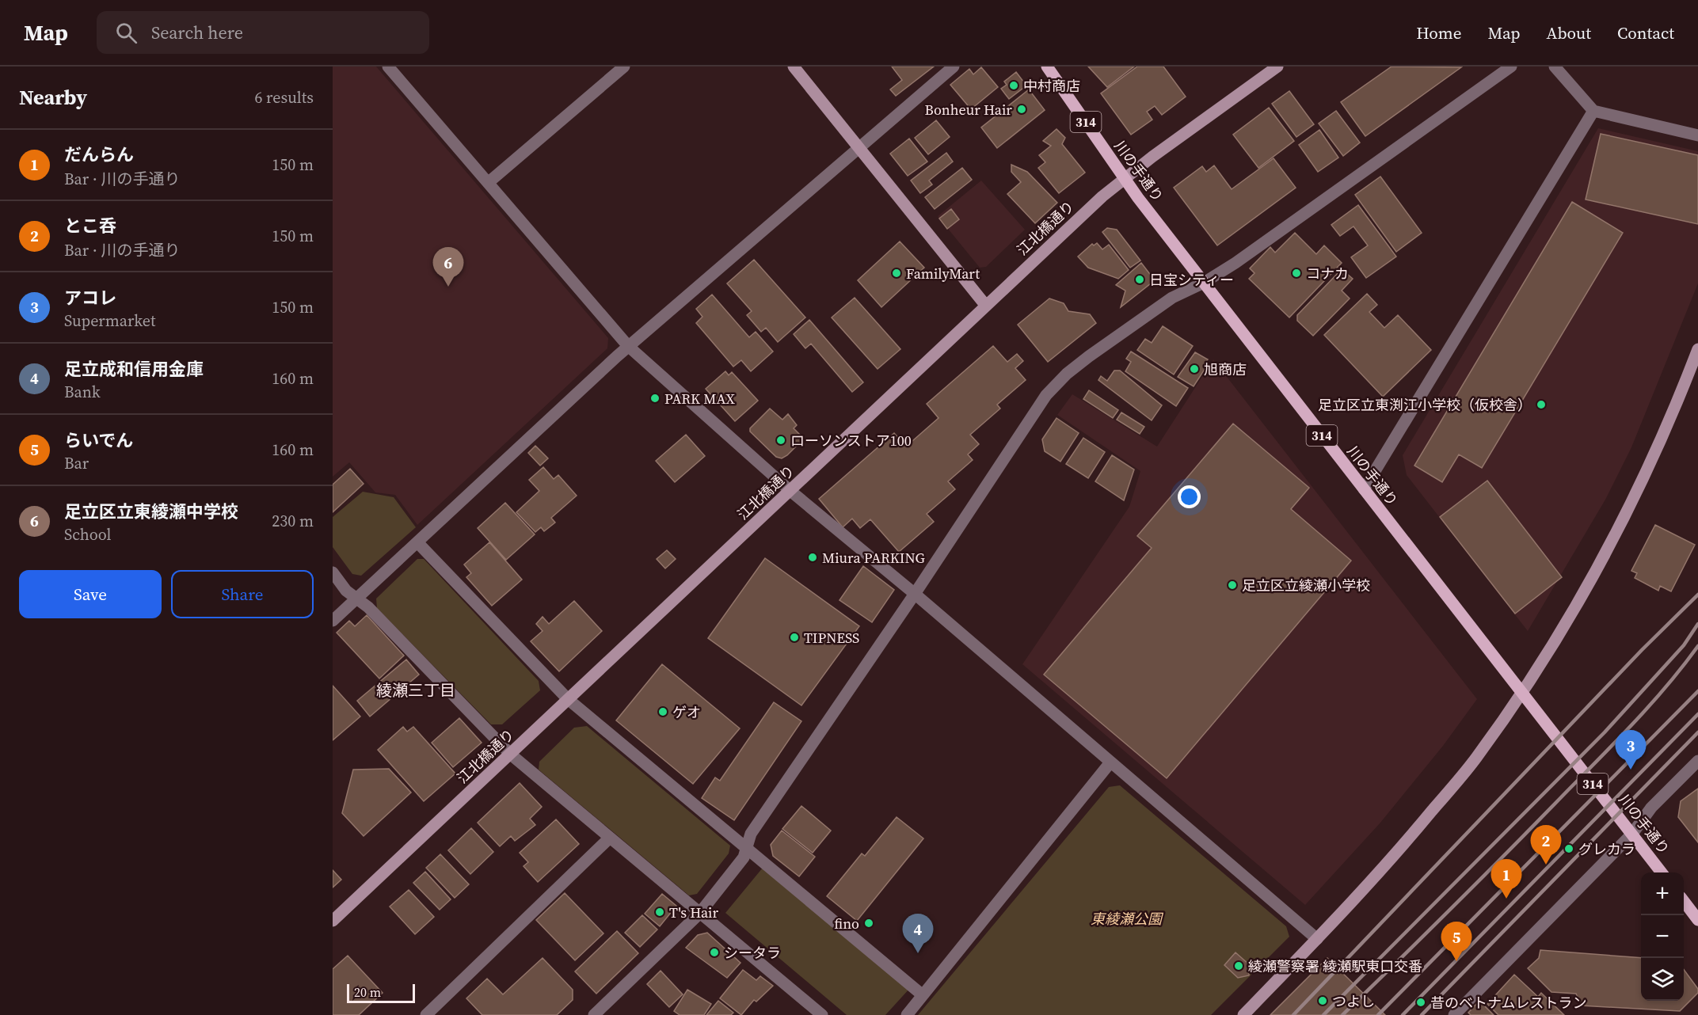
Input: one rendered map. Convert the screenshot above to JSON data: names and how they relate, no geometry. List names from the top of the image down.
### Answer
{
  "streets": {
    "main road": ["314", "川の手通り", "江北橋通り"]
  },
  "crossings": [
    ["川の手通り", "江北橋通り"]
  ],
  "districts": ["綾瀬三丁目"],
  "parks": ["東綾瀬公園"],
  "places": [
    "中村商店",
    "Bonheur Hair",
    "FamilyMart",
    "コナカ",
    "日宝シティー",
    "旭商店",
    "PARK MAX",
    "足立区立東渕江小学校（仮校舎）",
    "ローソンストア100",
    "Miura PARKING",
    "足立区立綾瀬小学校",
    "TIPNESS",
    "ゲオ",
    "グレカラ",
    "T's Hair",
    "fino",
    "シータラ",
    "綾瀬警察署 綾瀬駅東口交番",
    "つよし",
    "昔のベトナムレストラン"
  ],
  "scale_bar": "20 m",
  "page": {
    "header": "Map",
    "search": "Search here",
    "nav": [
      "Home",
      "Map",
      "About",
      "Contact"
    ],
    "heading": ["Nearby", "6 results"],
    "list": [
      {
        "mark": "1",
        "name": "だんらん",
        "note": "Bar · 川の手通り",
        "value": "150 m"
      },
      {
        "mark": "2",
        "name": "とこ呑",
        "note": "Bar · 川の手通り",
        "value": "150 m"
      },
      {
        "mark": "3",
        "name": "アコレ",
        "note": "Supermarket",
        "value": "150 m"
      },
      {
        "mark": "4",
        "name": "足立成和信用金庫",
        "note": "Bank",
        "value": "160 m"
      },
      {
        "mark": "5",
        "name": "らいでん",
        "note": "Bar",
        "value": "160 m"
      },
      {
        "mark": "6",
        "name": "足立区立東綾瀬中学校",
        "note": "School",
        "value": "230 m"
      }
    ],
    "pins": [
      "6",
      "3",
      "2",
      "1",
      "4",
      "5"
    ],
    "buttons": ["Save", "Share"],
    "map_buttons": ["+", "−"],
    "scale": "20 m"
  }
}
